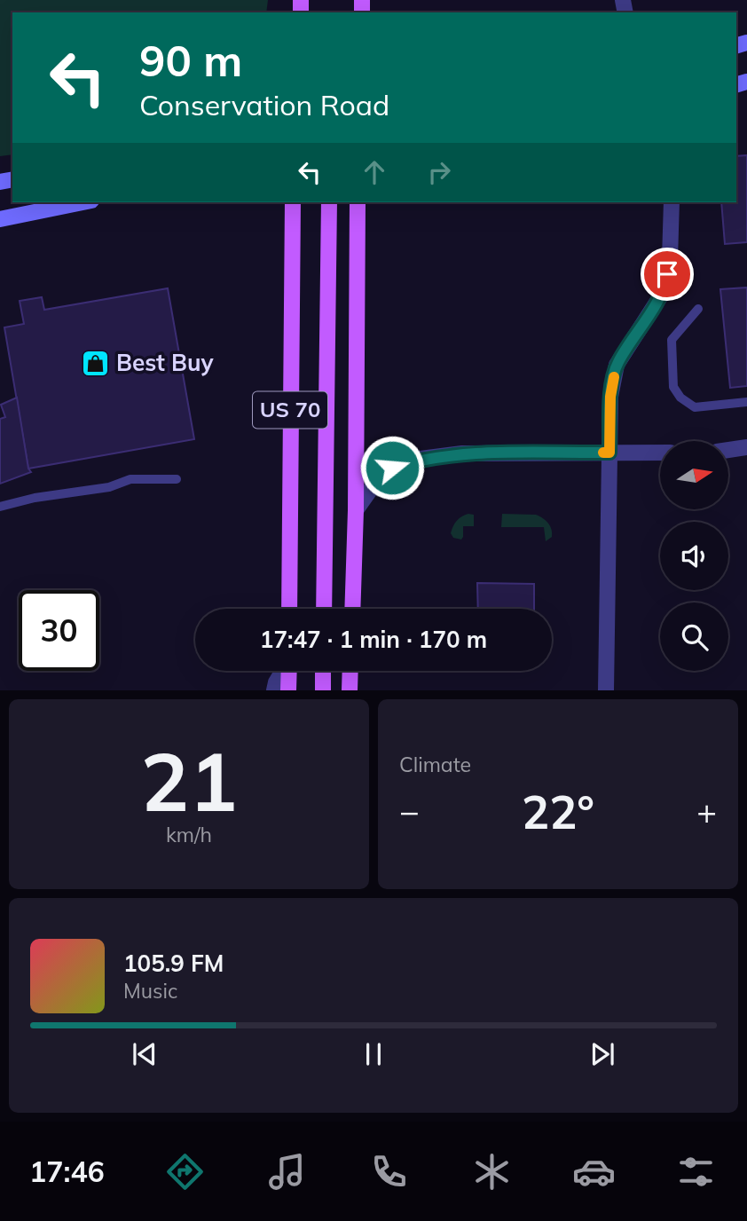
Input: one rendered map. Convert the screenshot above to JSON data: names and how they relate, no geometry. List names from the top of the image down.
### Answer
{
  "streets": {
    "main road": ["US 70"]
  },
  "places": {
    "shop": ["Best Buy"]
  },
  "north": "right",
  "page": {
    "turn": ["90 m", "Conservation Road"],
    "limit": "30",
    "trip": "17:47 · 1 min · 170 m",
    "tile": [
      ["21", "km/h"],
      "Climate"
    ],
    "heat": ["−", "22°", "+"],
    "song": ["105.9 FM", "Music"],
    "tabs": "17:46"
  }
}
